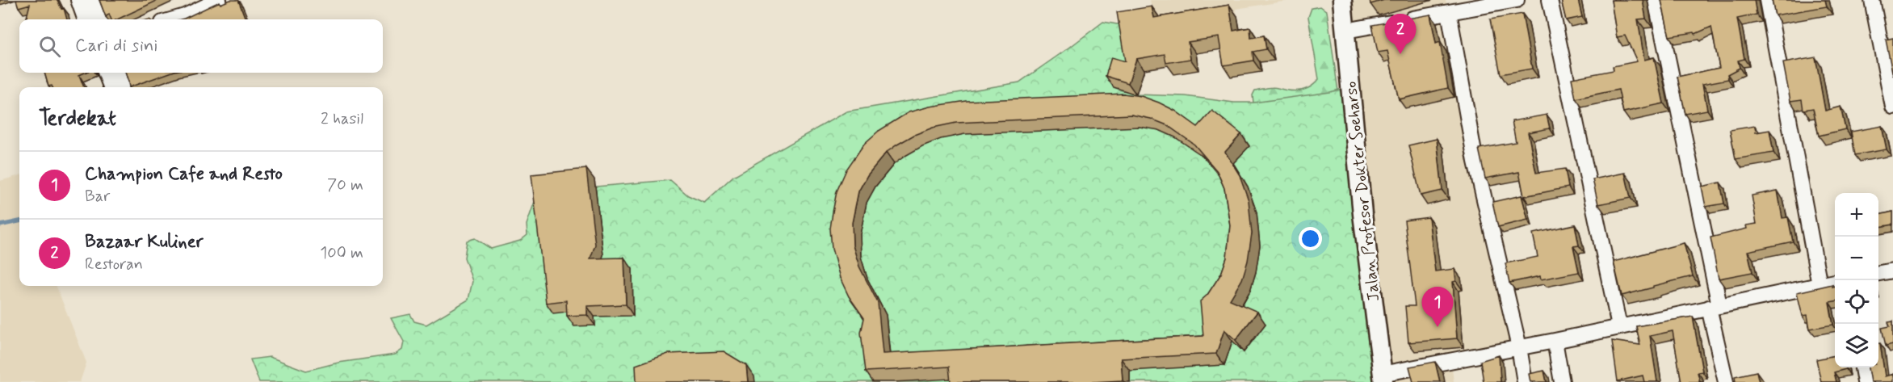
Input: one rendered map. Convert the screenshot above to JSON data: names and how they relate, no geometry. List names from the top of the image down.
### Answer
{
  "streets": {
    "street": ["Jalan Profesor Dokter Soeharso"]
  },
  "page": {
    "pins": ["2", "1"],
    "search": "Cari di sini",
    "heading": ["Terdekat", "2 hasil"],
    "list": [
      {
        "mark": "1",
        "name": "Champion Cafe and Resto",
        "note": "Bar",
        "value": "70 m"
      },
      {
        "mark": "2",
        "name": "Bazaar Kuliner",
        "note": "Restoran",
        "value": "100 m"
      }
    ],
    "map_buttons": ["+", "−"]
  }
}
